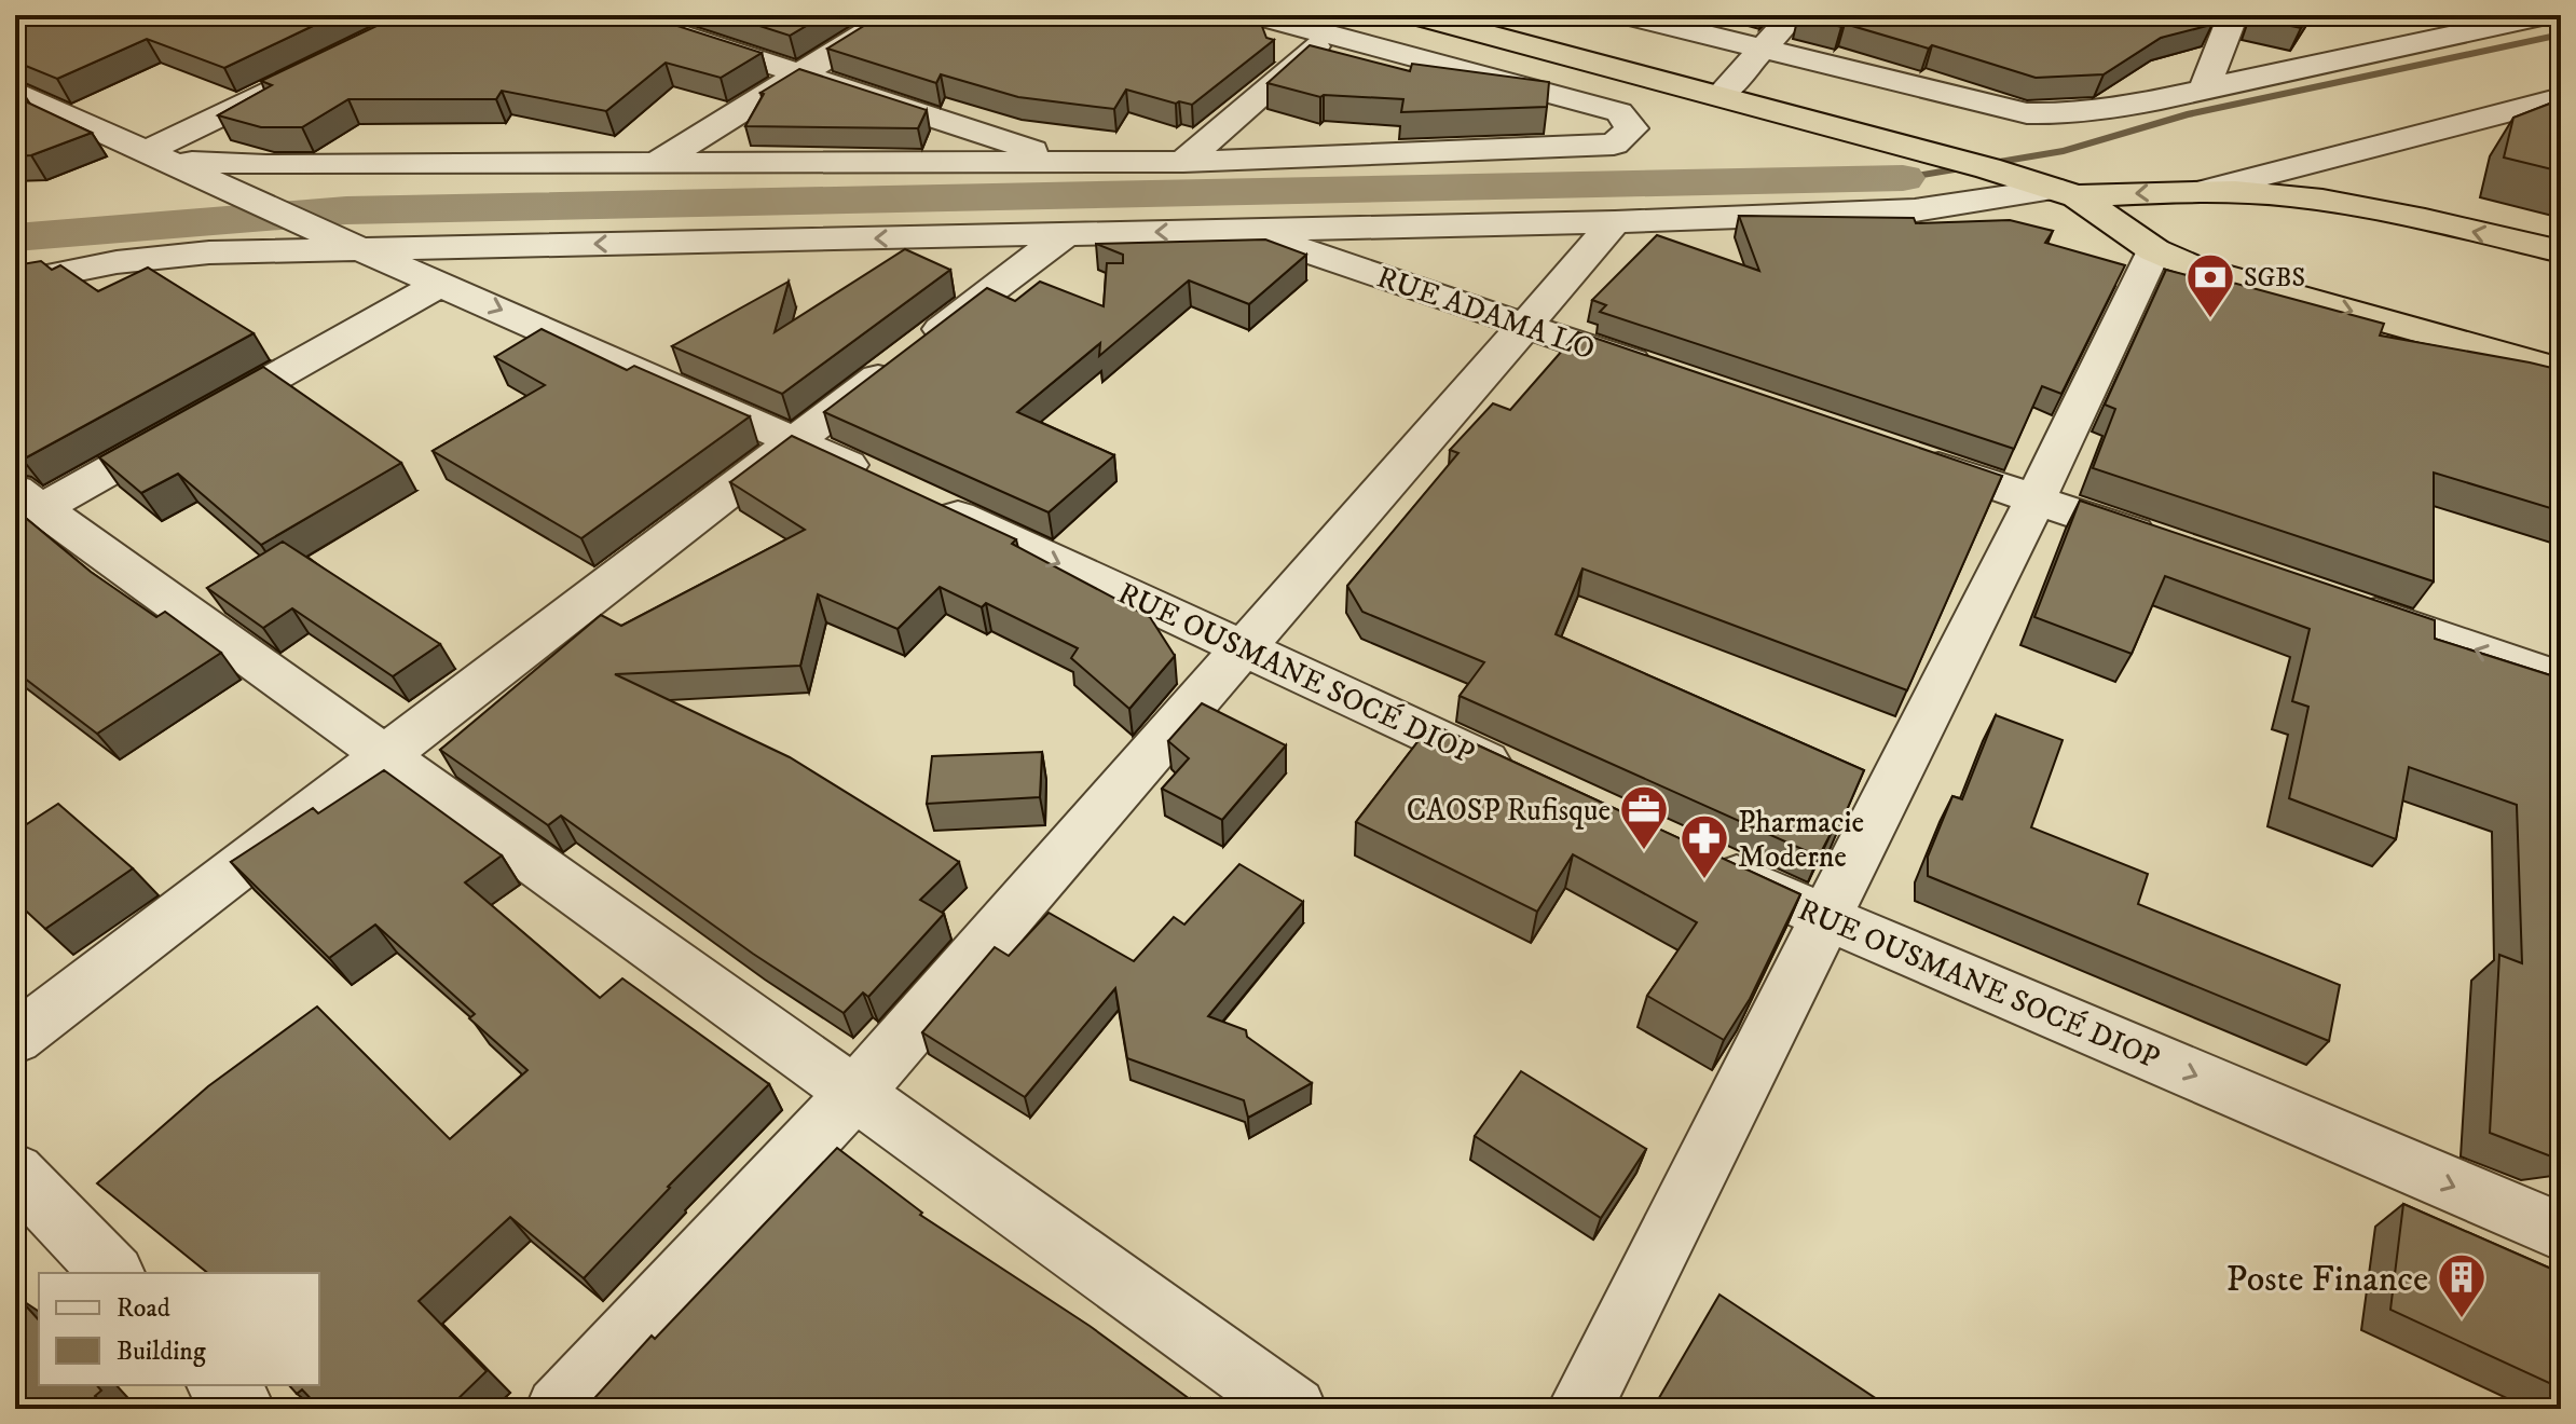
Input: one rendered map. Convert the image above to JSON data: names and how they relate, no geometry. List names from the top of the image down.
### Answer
{
  "streets": {
    "street": ["RUE ADAMA LO", "RUE OUSMANE SOCÉ DIOP"]
  },
  "places": {
    "bank": ["SGBS"],
    "office": ["CAOSP Rufisque"],
    "pharmacy": ["Pharmacie Moderne"],
    "building": ["Poste Finance"]
  },
  "legend": ["Road", "Building"]
}
